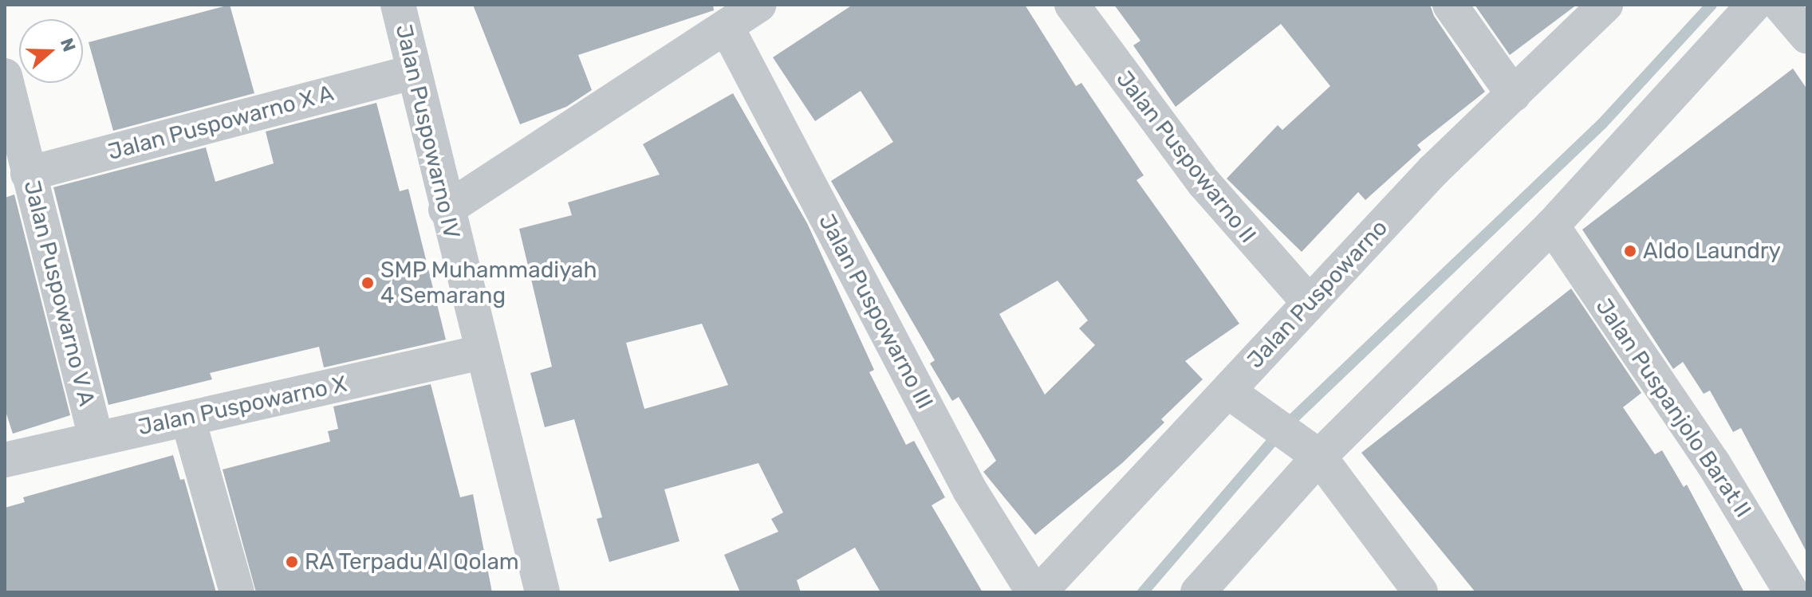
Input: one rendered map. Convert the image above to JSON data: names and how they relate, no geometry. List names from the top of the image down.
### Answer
{
  "streets": {
    "street": [
      "Jalan Puspowarno X A",
      "Jalan Puspowarno IV",
      "Jalan Puspowarno II",
      "Jalan Puspowarno V A",
      "Jalan Puspowarno",
      "Jalan Puspowarno III",
      "Jalan Puspowarno X",
      "Jalan Puspanjolo Barat II"
    ]
  },
  "crossings": [
    ["Jalan Puspowarno X A", "Jalan Puspowarno IV"],
    ["Jalan Puspowarno X A", "Jalan Puspowarno V A"],
    ["Jalan Puspowarno IV", "Jalan Puspowarno X"],
    ["Jalan Puspowarno II", "Jalan Puspowarno"],
    ["Jalan Puspowarno V A", "Jalan Puspowarno X"]
  ],
  "places": ["Aldo Laundry", "SMP Muhammadiyah 4 Semarang", "RA Terpadu Al Qolam"],
  "north": "right"
}
